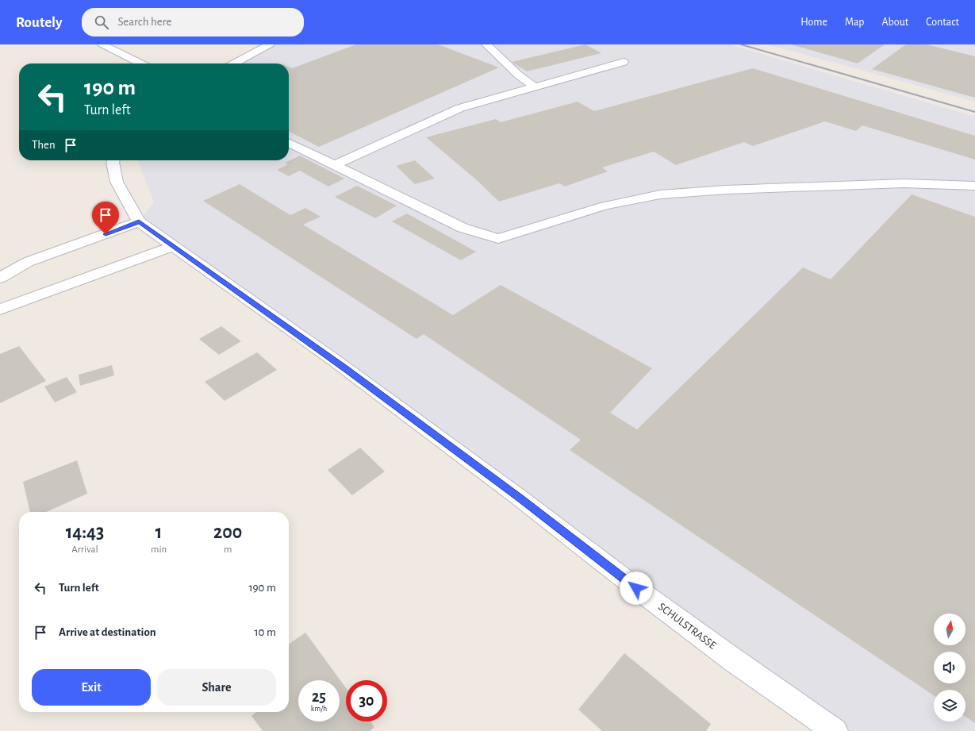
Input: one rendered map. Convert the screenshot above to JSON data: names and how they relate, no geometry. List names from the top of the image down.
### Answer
{
  "streets": {
    "street": ["SCHULSTRASSE"]
  },
  "north": "top",
  "page": {
    "header": "Routely",
    "search": "Search here",
    "nav": [
      "Home",
      "Map",
      "About",
      "Contact"
    ],
    "turn": ["190 m", "Turn left"],
    "then": "Then",
    "eta": [
      "14:43",
      "Arrival",
      "1",
      "min",
      "200",
      "m"
    ],
    "list": [
      {
        "name": "Turn left",
        "value": "190 m"
      },
      {
        "name": "Arrive at destination",
        "value": "10 m"
      }
    ],
    "buttons": ["Exit", "Share"],
    "speed": "25 km/h",
    "limit": "30"
  }
}
